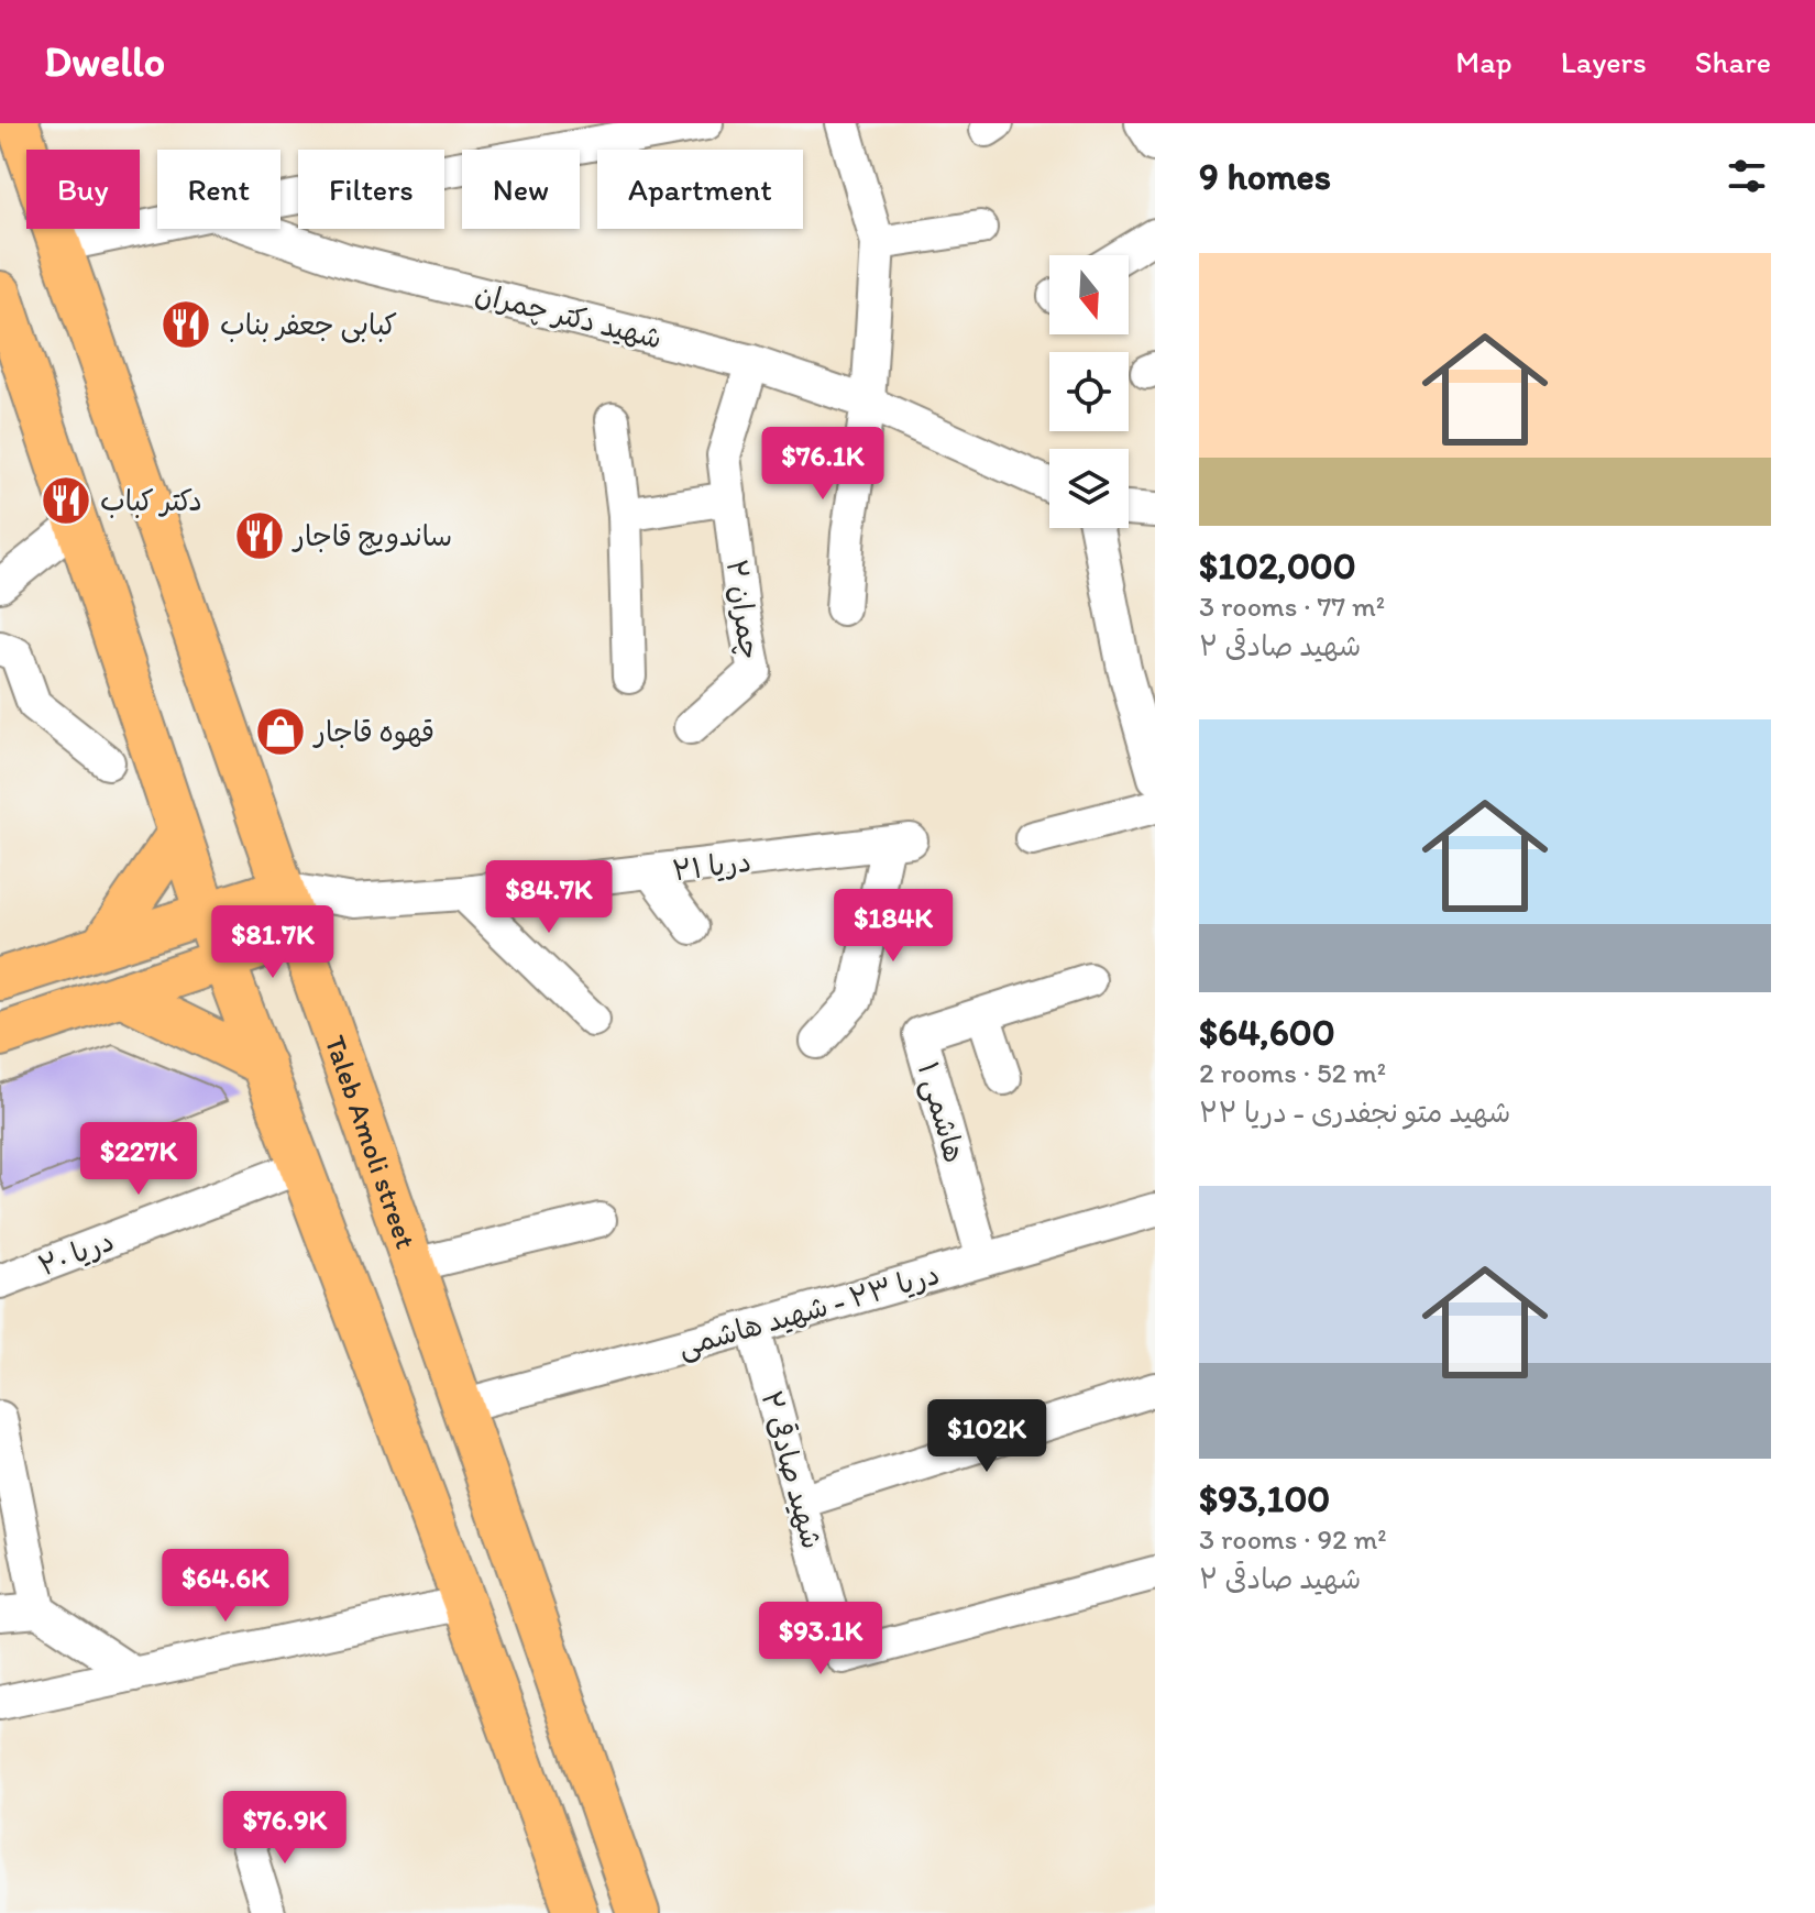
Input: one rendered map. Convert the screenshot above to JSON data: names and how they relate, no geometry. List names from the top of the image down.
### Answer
{
  "streets": {
    "main road": ["Taleb Amoli street"],
    "street": [
      "شهید دکتر چمران",
      "چمران ۲",
      "دریا ۲۱",
      "هاشمی ۱",
      "دریا ۲۰",
      "دریا ۲۳ - شهید هاشمی",
      "شهید صادقی ۲"
    ]
  },
  "crossings": [
    ["شهید دکتر چمران", "چمران ۲"],
    ["دریا ۲۱", "Taleb Amoli street"],
    ["هاشمی ۱", "دریا ۲۳ - شهید هاشمی"],
    ["Taleb Amoli street", "دریا ۲۳ - شهید هاشمی"],
    ["دریا ۲۳ - شهید هاشمی", "شهید صادقی ۲"]
  ],
  "places": {
    "restaurant": ["کبابی جعفر بناب", "دكتر كباب", "ساندویچ قاجار"],
    "shop": ["قهوه قاجار"]
  },
  "north": "bottom",
  "page": {
    "header": "Dwello",
    "nav": ["Map", "Layers", "Share"],
    "heading": "9 homes",
    "chip": [
      "Buy",
      "Rent",
      "Filters",
      "New",
      "Apartment"
    ],
    "list": [
      {
        "name": "$102,000",
        "note": "3 rooms · 77 m² · شهید صادقی ۲"
      },
      {
        "name": "$64,600",
        "note": "2 rooms · 52 m² · شهید متو نجفدری - دریا ۲۲"
      },
      {
        "name": "$93,100",
        "note": "3 rooms · 92 m² · شهید صادقی ۲"
      }
    ],
    "price": [
      "$76.1K",
      "$84.7K",
      "$184K",
      "$81.7K",
      "$227K",
      "$102K",
      "$64.6K",
      "$93.1K",
      "$76.9K"
    ]
  }
}
